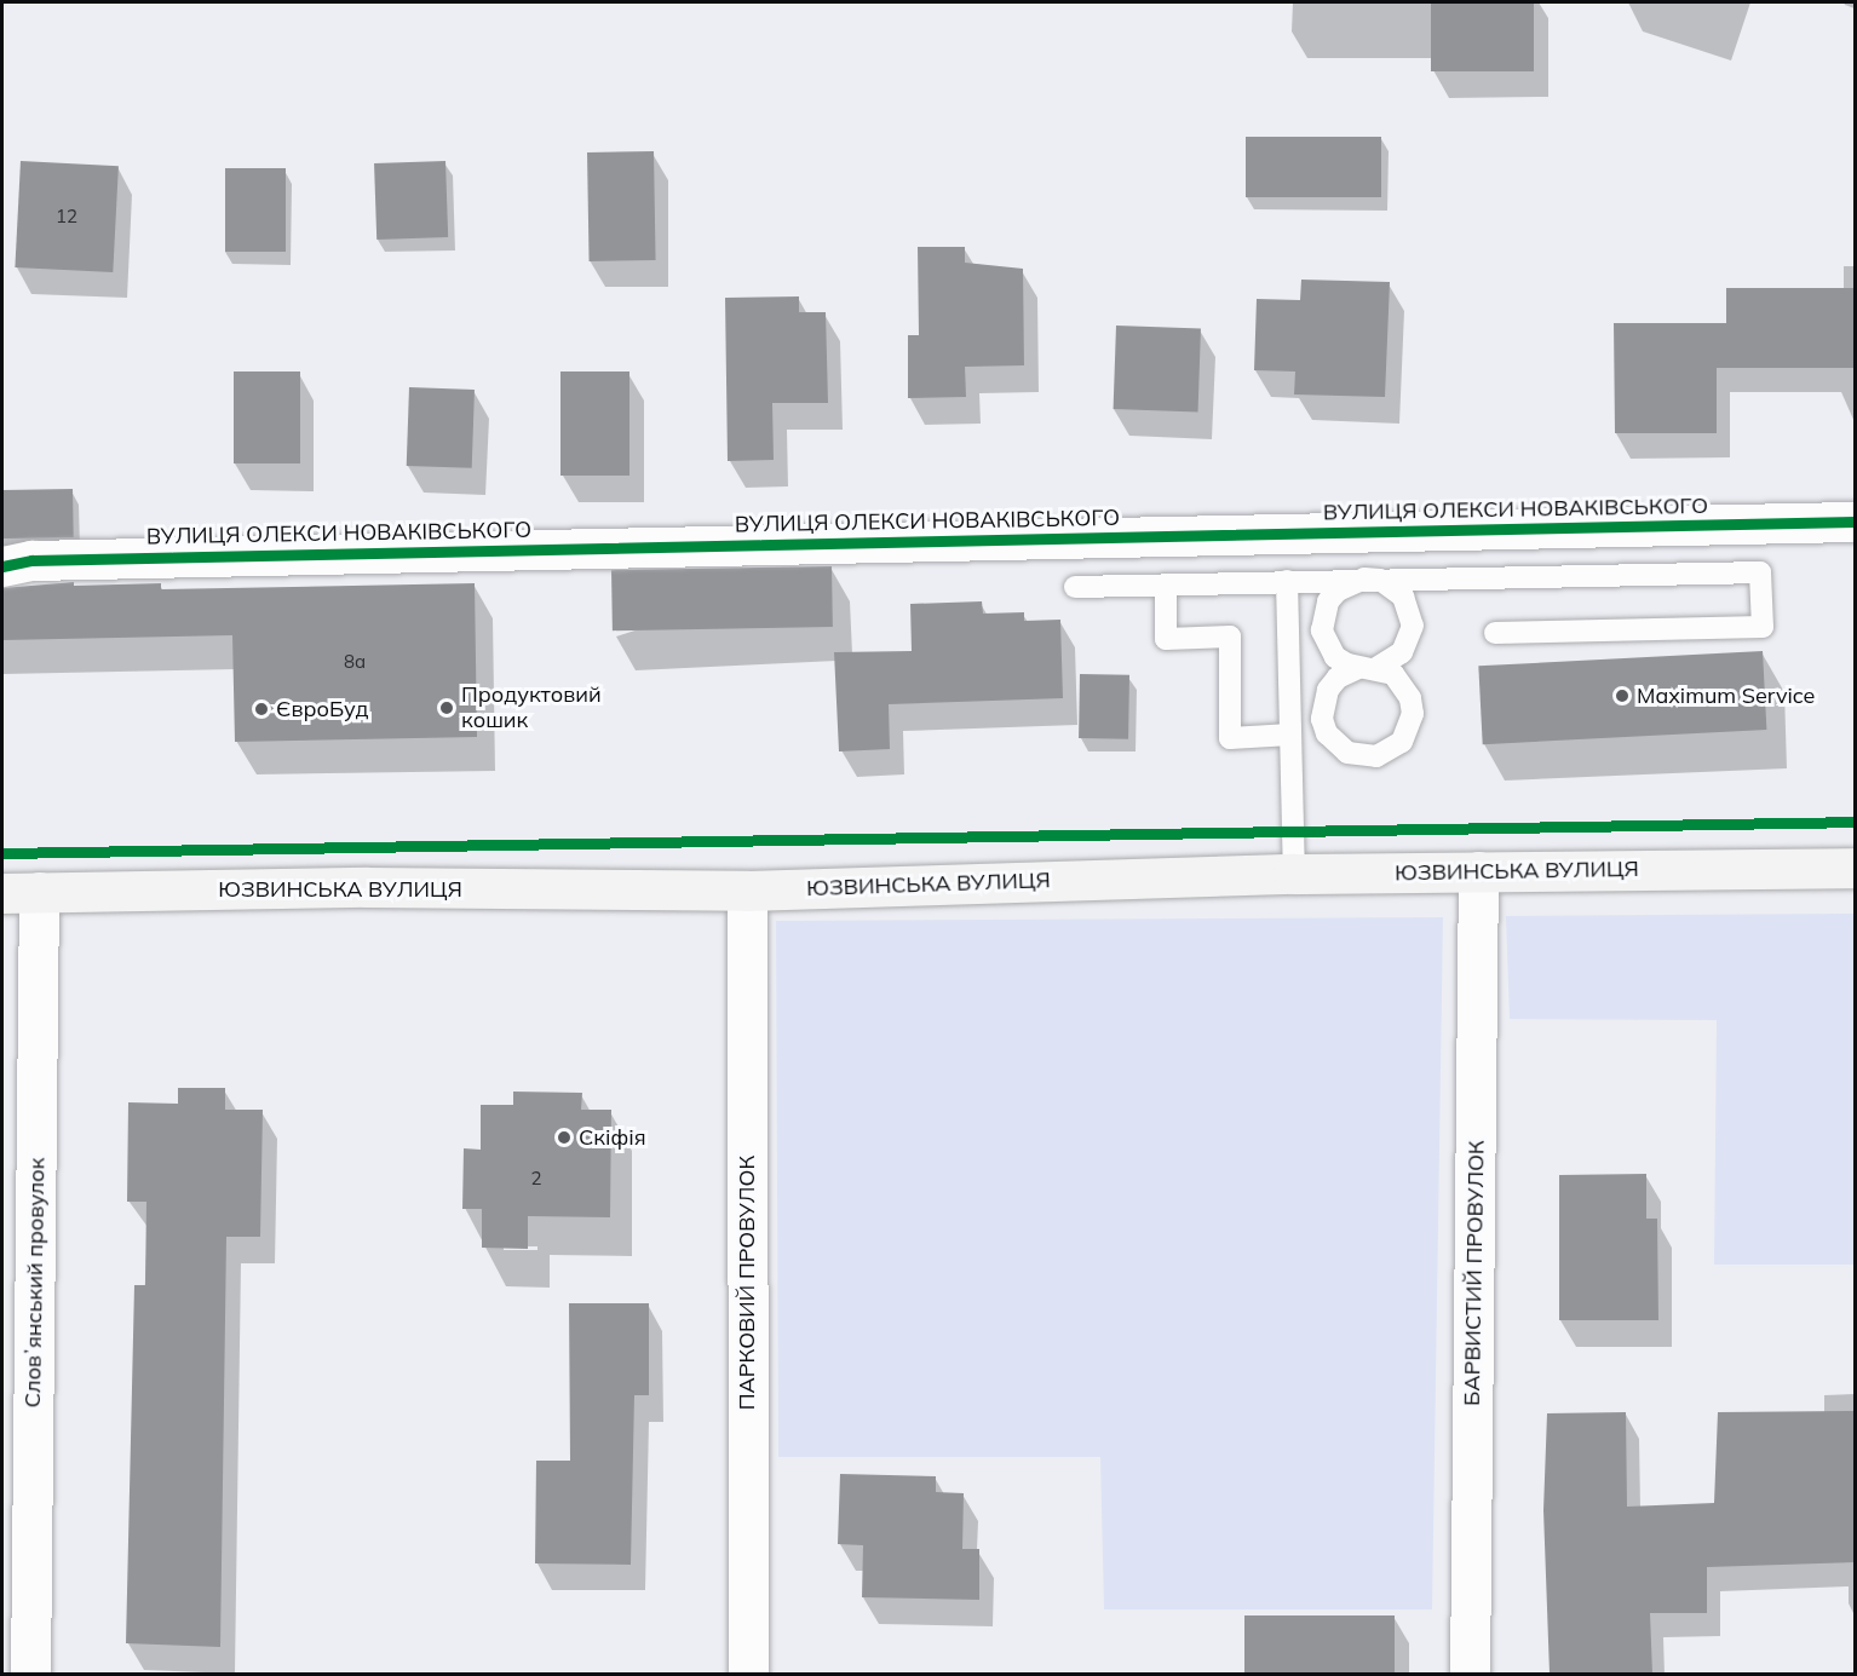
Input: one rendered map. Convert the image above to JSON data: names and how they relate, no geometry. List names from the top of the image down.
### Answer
{
  "streets": {
    "main road": ["ЮЗВИНСЬКА ВУЛИЦЯ"],
    "street": [
      "ВУЛИЦЯ ОЛЕКСИ НОВАКІВСЬКОГО",
      "БАРВИСТИЙ ПРОВУЛОК",
      "Словʼянський провулок",
      "ПАРКОВИЙ ПРОВУЛОК"
    ]
  },
  "crossings": [
    ["ЮЗВИНСЬКА ВУЛИЦЯ", "БАРВИСТИЙ ПРОВУЛОК"],
    ["ЮЗВИНСЬКА ВУЛИЦЯ", "Словʼянський провулок"],
    ["ЮЗВИНСЬКА ВУЛИЦЯ", "ПАРКОВИЙ ПРОВУЛОК"]
  ],
  "places": [
    "Maximum Service",
    "Продуктовий кошик",
    "ЄвроБуд",
    "Скіфія"
  ],
  "house_numbers": ["12", "8а", "2"]
}
